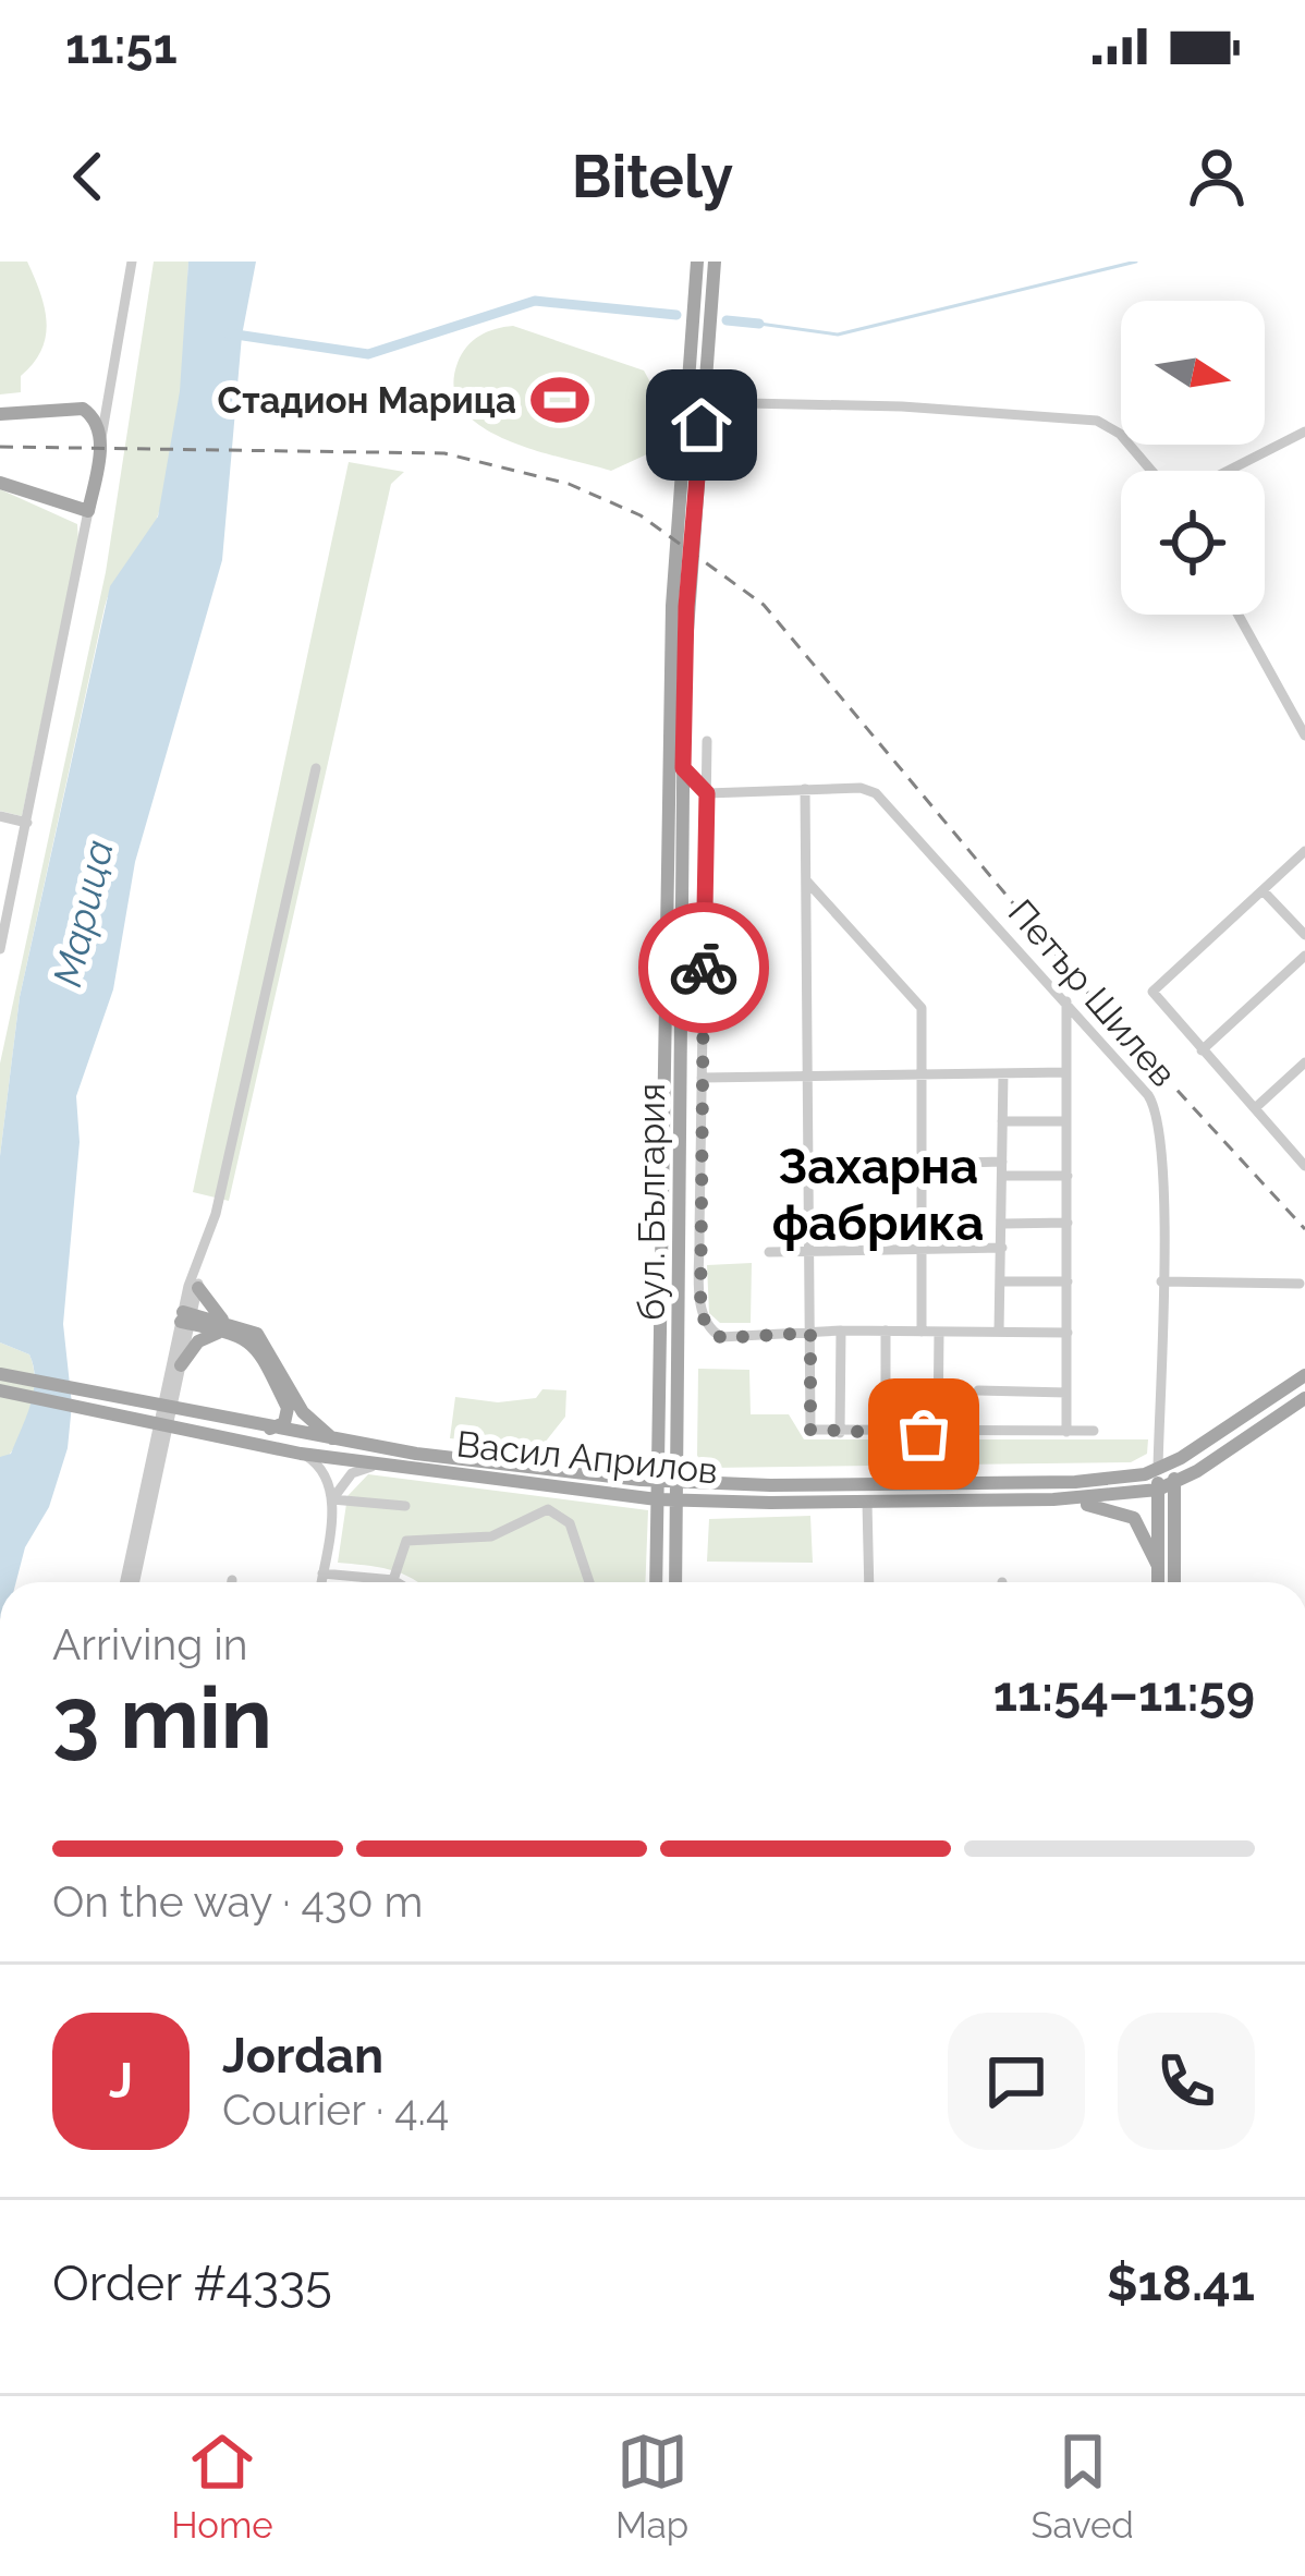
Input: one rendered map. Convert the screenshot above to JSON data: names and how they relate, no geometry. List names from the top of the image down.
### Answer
{
  "streets": {
    "main road": ["бул. България", "Васил Априлов"],
    "street": ["Петър Шилев"]
  },
  "crossings": [
    ["Петър Шилев", "бул. България"],
    ["Петър Шилев", "Васил Априлов"],
    ["бул. България", "Васил Априлов"]
  ],
  "districts": ["Захарна фабрика"],
  "water": ["Марица"],
  "places": {
    "sports": ["Стадион Марица"]
  },
  "north": "right",
  "page": {
    "status": "11:51",
    "header": "Bitely",
    "heading": ["3 min", "Arriving in", "11:54–11:59"],
    "panel": [
      "Jordan",
      "Courier · 4.4",
      "Order #4335",
      "$18.41"
    ],
    "bar": "On the way · 430 m",
    "round": "J",
    "tabs": ["Home", "Map", "Saved"]
  }
}
